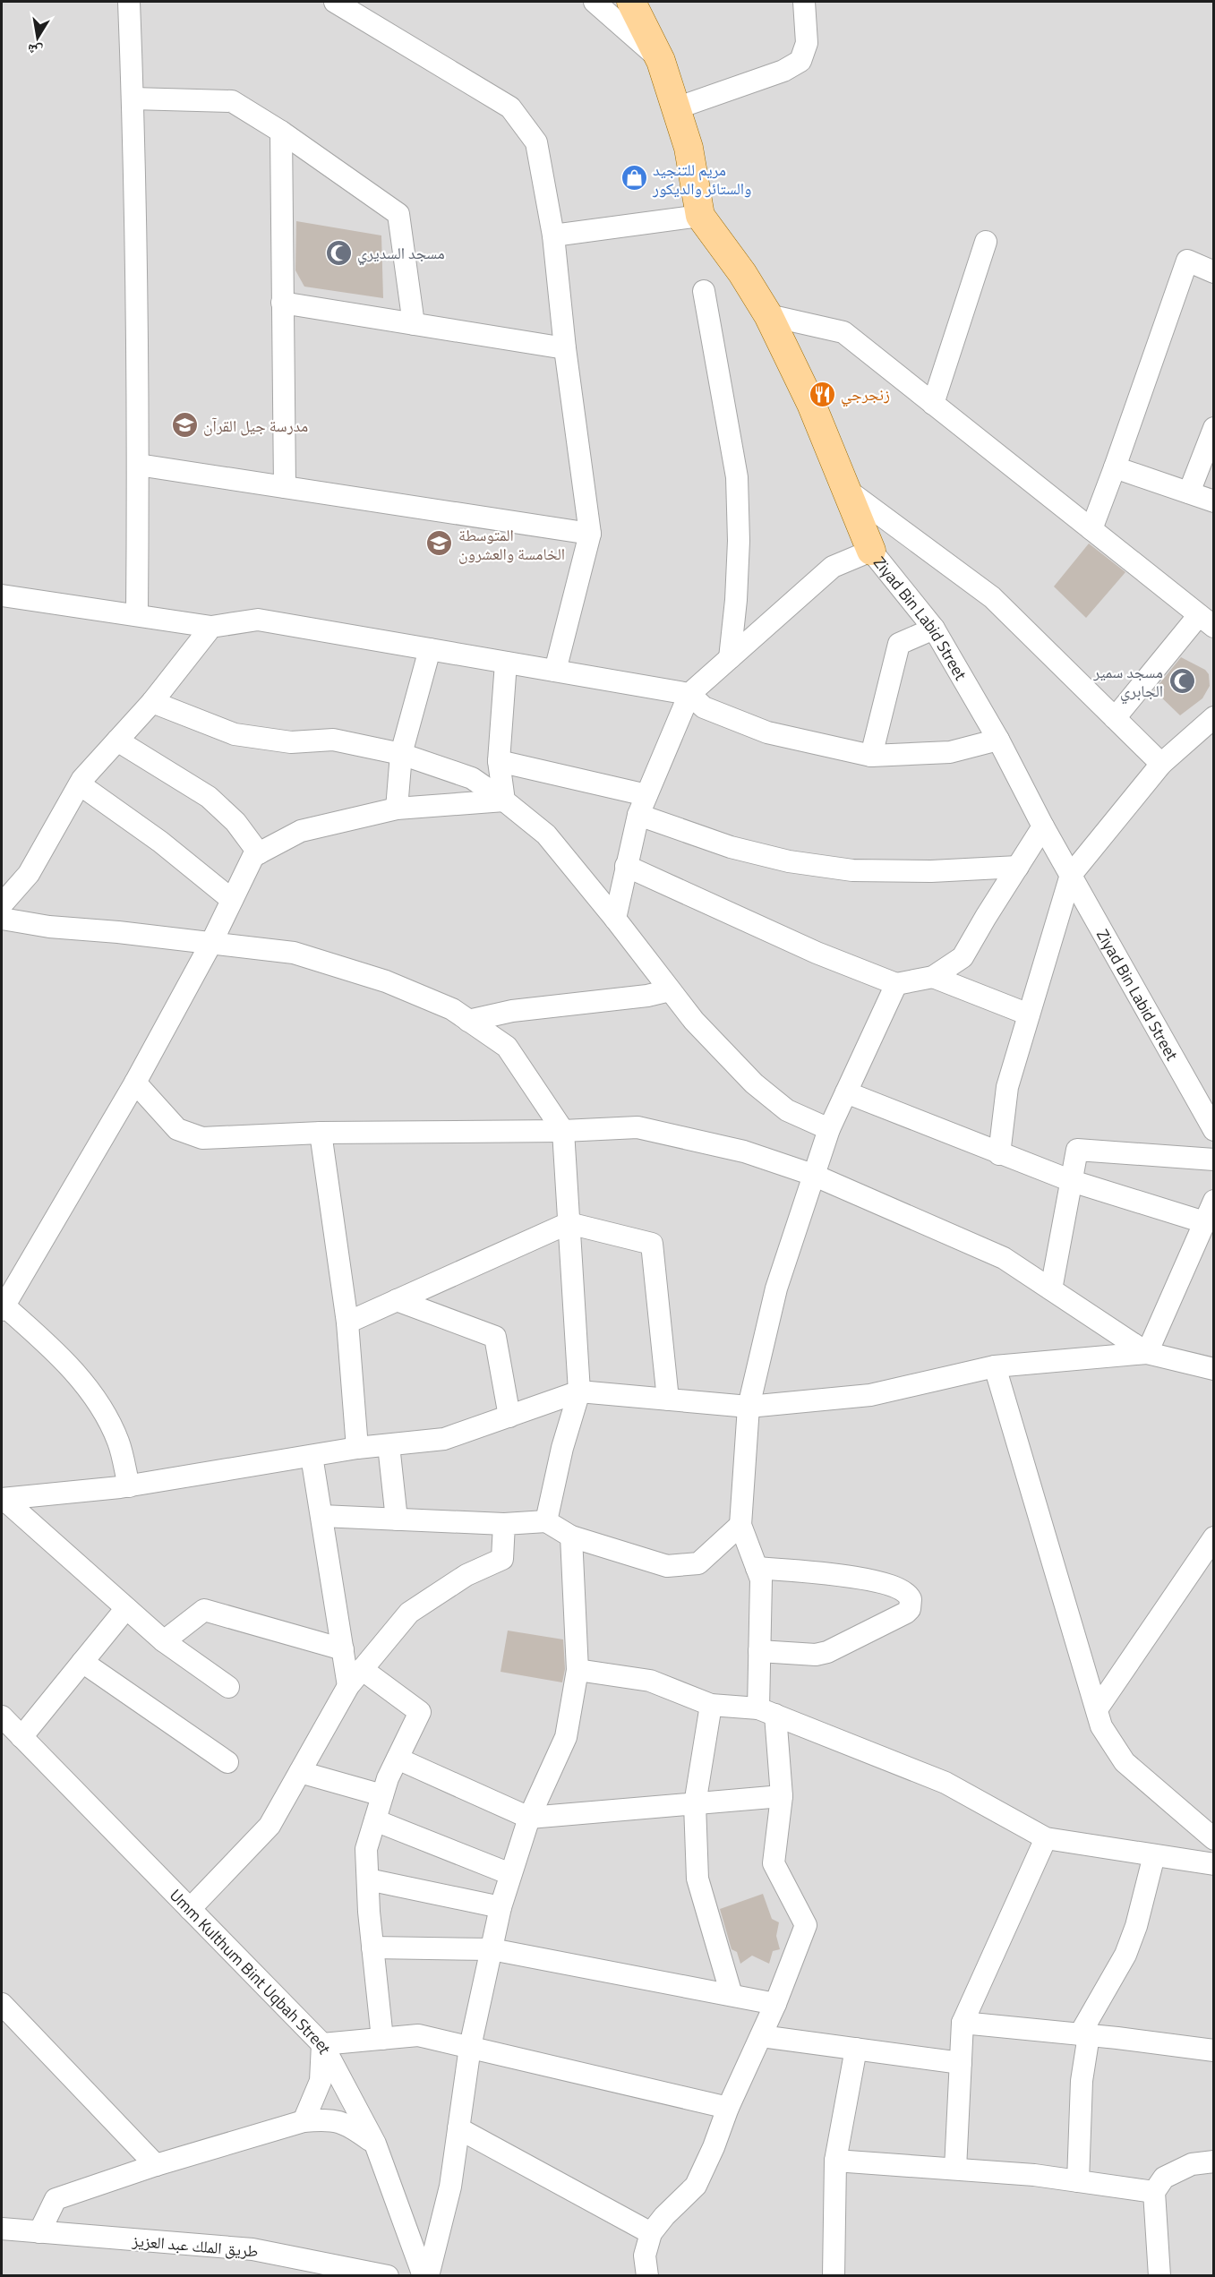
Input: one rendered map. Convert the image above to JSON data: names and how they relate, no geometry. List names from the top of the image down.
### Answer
{
  "streets": {
    "main road": ["Ziyad Bin Labid Street"],
    "street": ["Umm Kulthum Bint Uqbah Street", "طريق الملك عبد العزيز"]
  },
  "places": {
    "shop": ["مريم للتنجيد والستائر والديكور"],
    "mosque": ["مسجد السديري", "مسجد سمير الجابري"],
    "restaurant": ["زنجرجي"],
    "school or university": ["مدرسة جيل القرآن", "المتوسطة الخامسة والعشرون"]
  },
  "north": "bottom"
}
